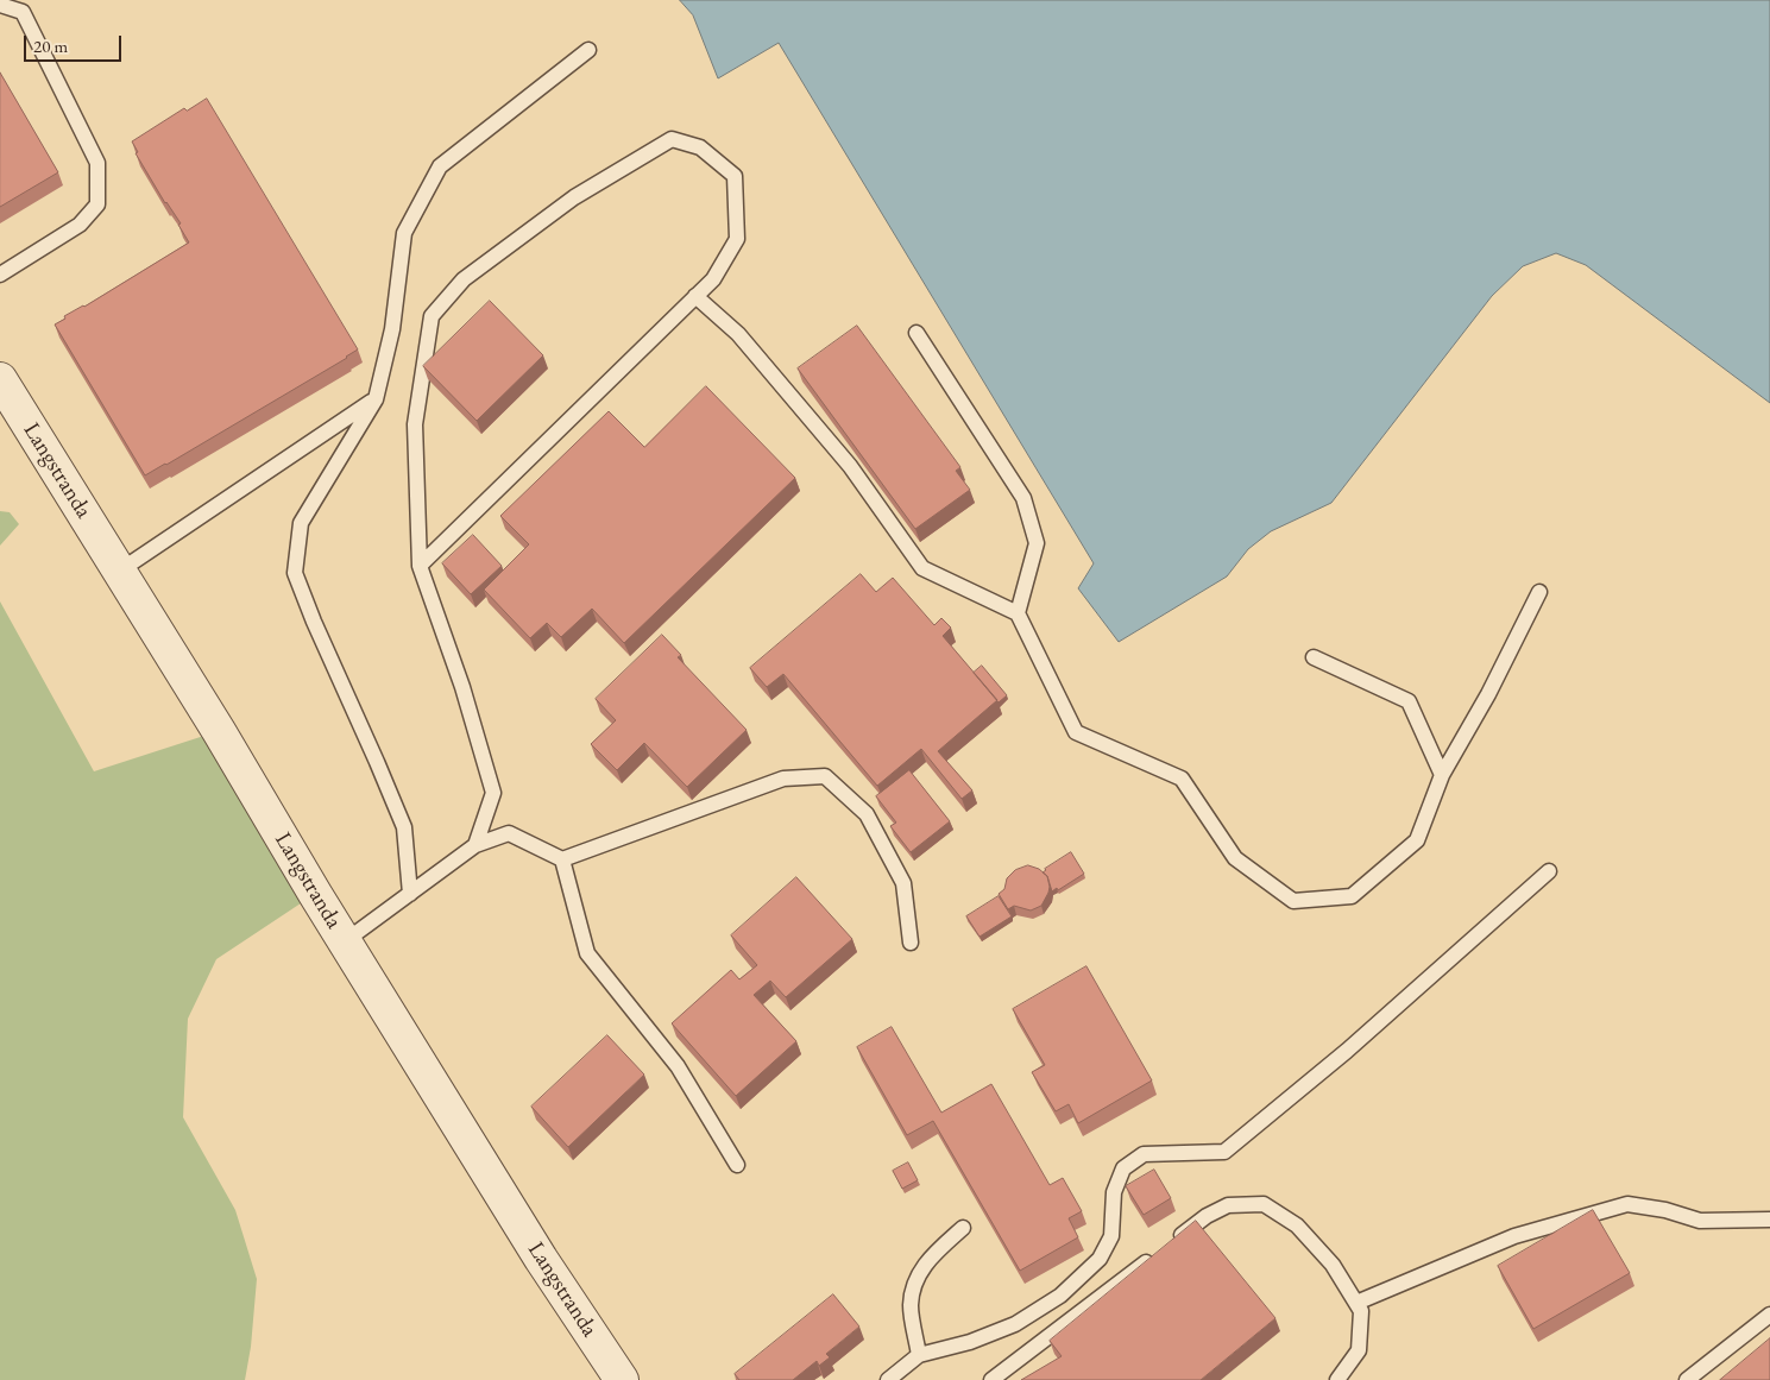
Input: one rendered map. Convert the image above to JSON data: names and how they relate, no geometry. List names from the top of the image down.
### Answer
{
  "streets": {
    "street": ["Langstranda"]
  },
  "scale_bar": "20 m"
}
